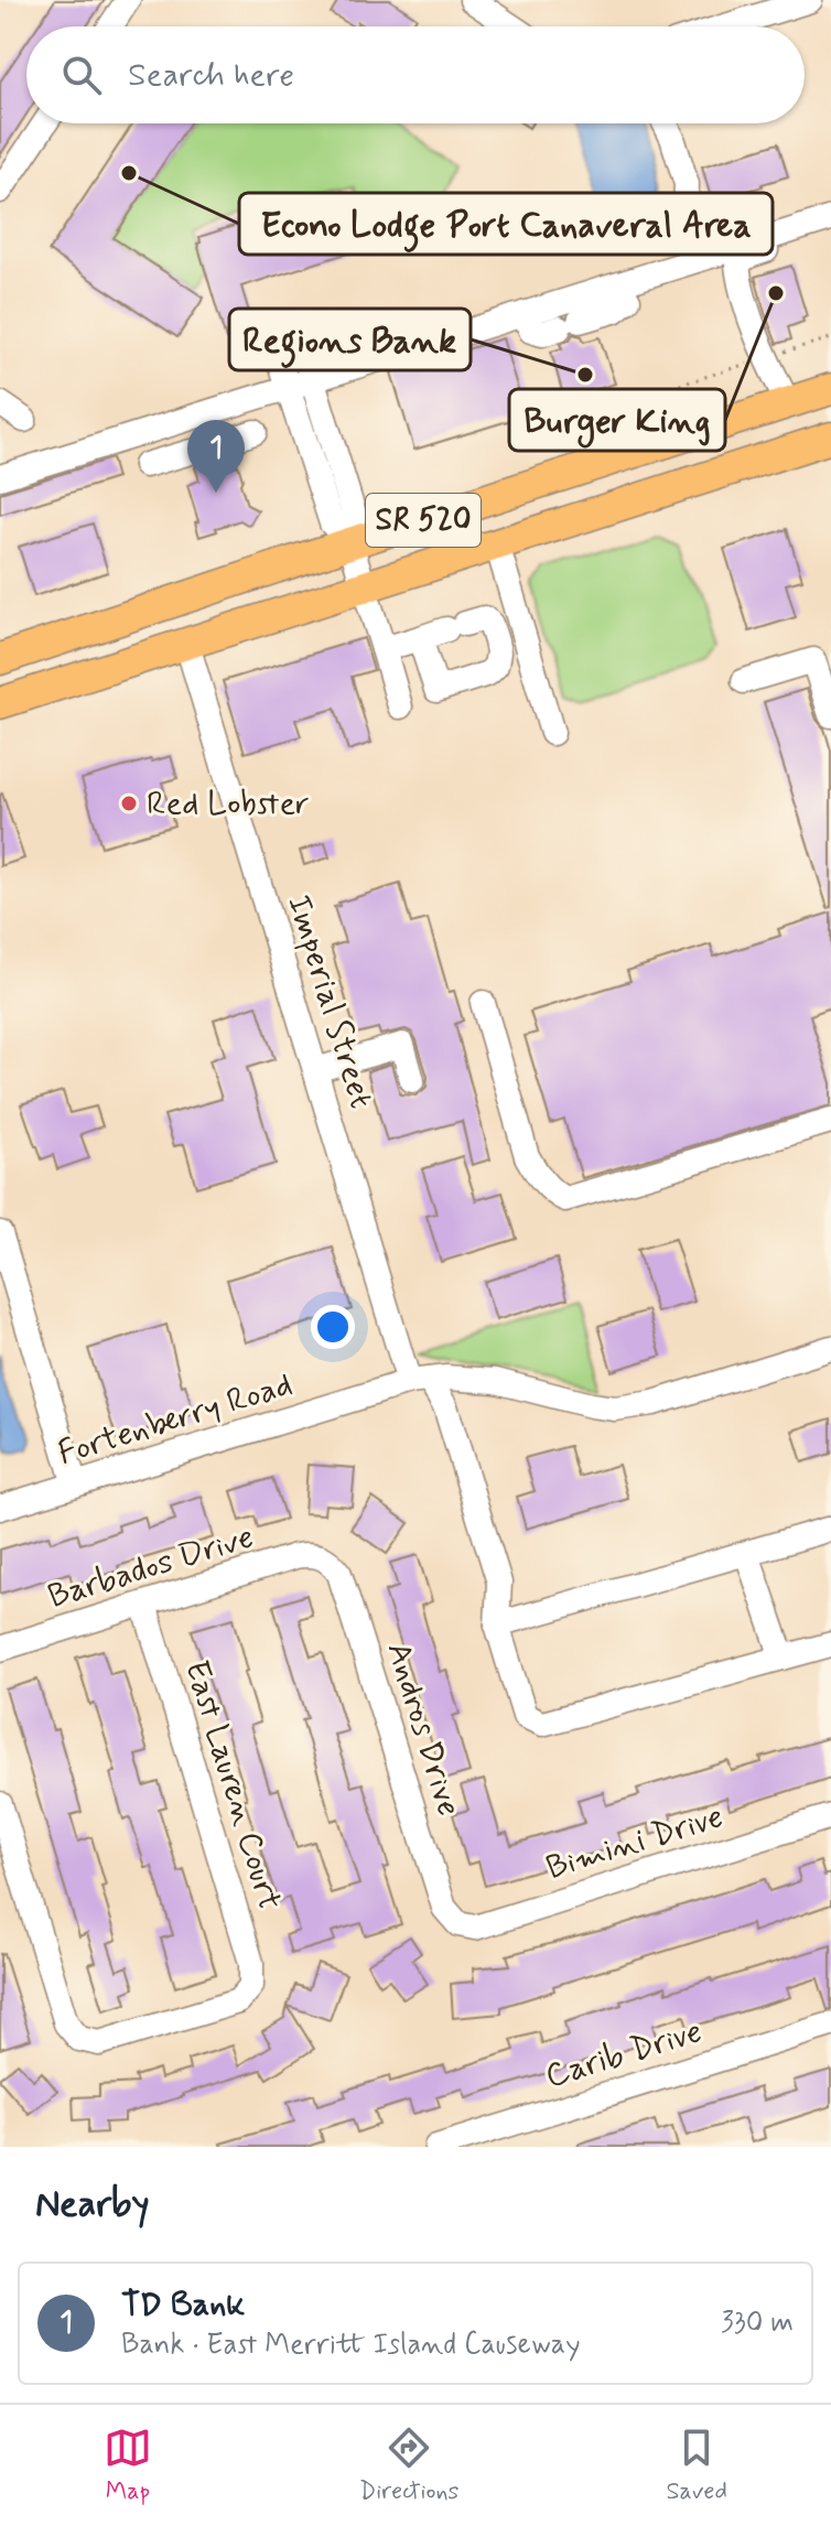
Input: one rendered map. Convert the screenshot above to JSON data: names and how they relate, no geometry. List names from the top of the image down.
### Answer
{
  "streets": {
    "main road": ["SR 520"],
    "street": [
      "Imperial Street",
      "Fortenberry Road",
      "Barbados Drive",
      "Andros Drive",
      "East Lauren Court",
      "Bimini Drive",
      "Carib Drive"
    ]
  },
  "crossings": [
    ["SR 520", "Imperial Street"],
    ["Imperial Street", "Fortenberry Road"],
    ["Barbados Drive", "Andros Drive"],
    ["Barbados Drive", "East Lauren Court"],
    ["Andros Drive", "Bimini Drive"]
  ],
  "places": [
    "Econo Lodge Port Canaveral Area",
    "Burger King",
    "Regions Bank",
    "Red Lobster"
  ],
  "page": {
    "search": "Search here",
    "pins": "1",
    "heading": "Nearby",
    "list": [
      {
        "mark": "1",
        "name": "TD Bank",
        "note": "Bank · East Merritt Island Causeway",
        "value": "330 m"
      }
    ],
    "nav": ["Map", "Directions", "Saved"]
  }
}
